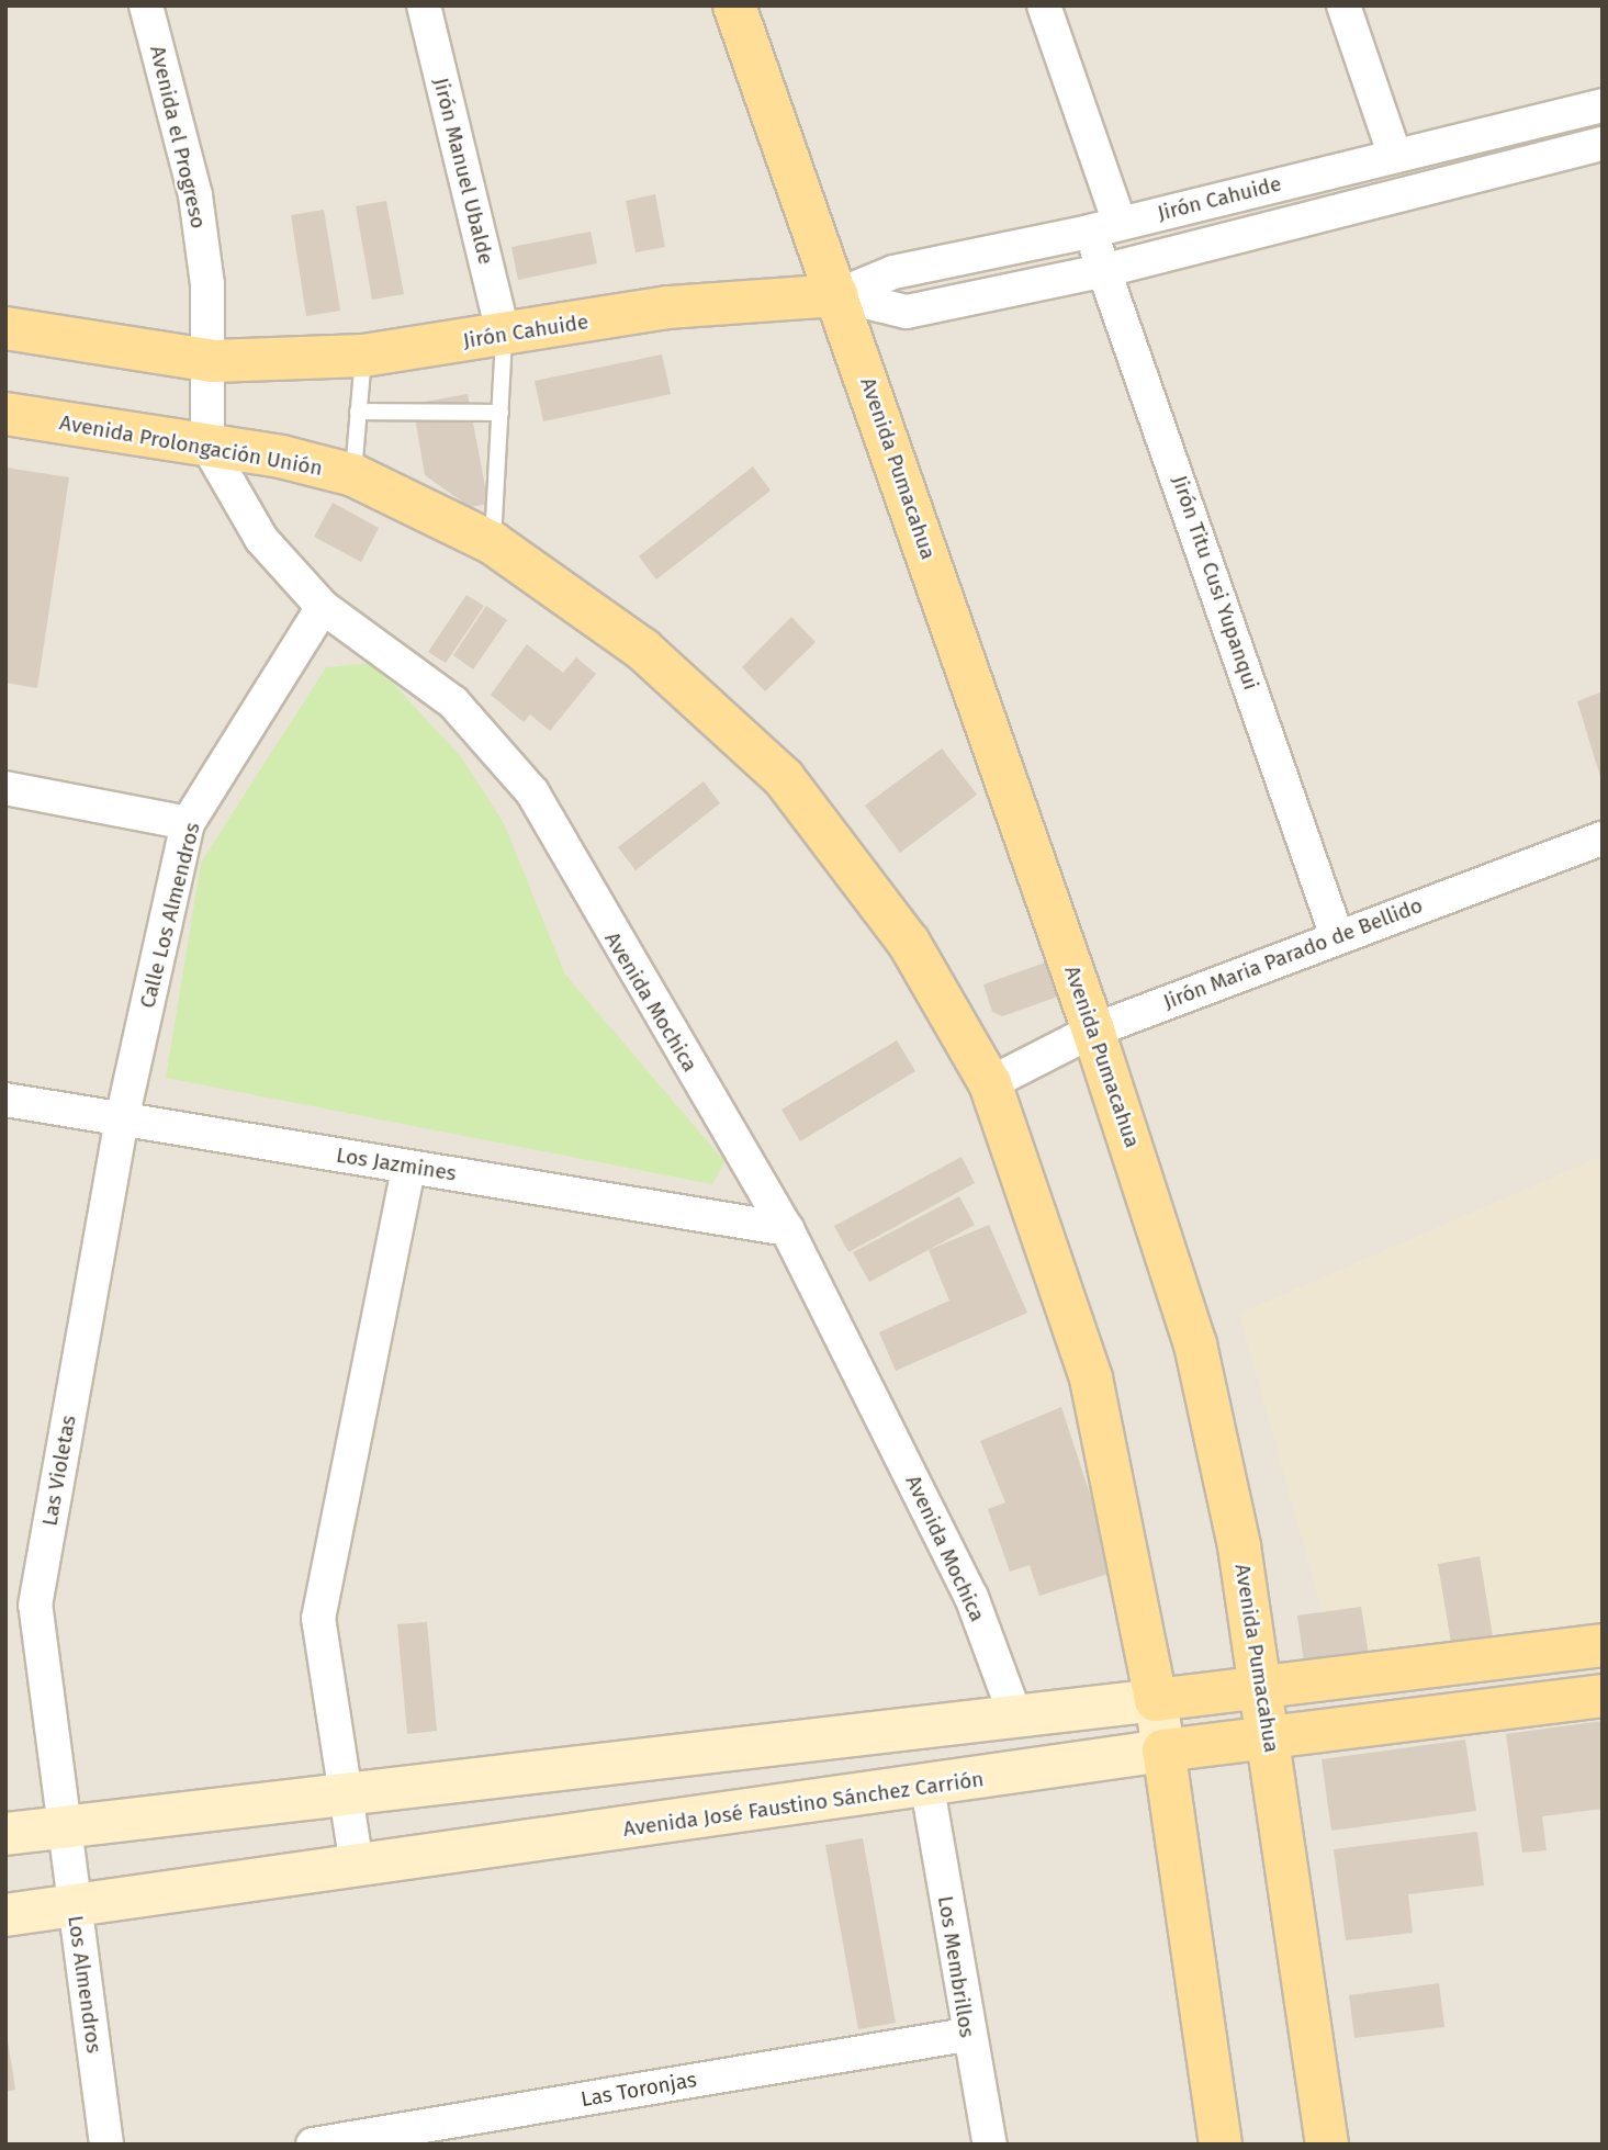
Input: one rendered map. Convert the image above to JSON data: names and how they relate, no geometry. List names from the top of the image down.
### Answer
{
  "streets": {
    "main road": [
      "Jirón Cahuide",
      "Avenida Prolongación Unión",
      "Avenida Pumacahua",
      "Avenida José Faustino Sánchez Carrión"
    ],
    "street": [
      "Avenida el Progreso",
      "Jirón Manuel Ubalde",
      "Jirón Titu Cusi Yupanqui",
      "Calle Los Almendros",
      "Jirón Maria Parado de Bellido",
      "Avenida Mochica",
      "Los Jazmines",
      "Las Violetas",
      "Los Membrillos",
      "Los Almendros",
      "Las Toronjas"
    ]
  },
  "crossings": [
    ["Avenida el Progreso", "Jirón Cahuide"],
    ["Jirón Manuel Ubalde", "Jirón Cahuide"],
    ["Jirón Cahuide", "Avenida Pumacahua"],
    ["Jirón Cahuide", "Jirón Titu Cusi Yupanqui"],
    ["Avenida Prolongación Unión", "Jirón Maria Parado de Bellido"],
    ["Avenida Prolongación Unión", "Avenida Mochica"],
    ["Avenida Pumacahua", "Jirón Maria Parado de Bellido"],
    ["Avenida Pumacahua", "Avenida José Faustino Sánchez Carrión"],
    ["Jirón Titu Cusi Yupanqui", "Jirón Maria Parado de Bellido"],
    ["Calle Los Almendros", "Avenida Mochica"],
    ["Calle Los Almendros", "Los Jazmines"],
    ["Calle Los Almendros", "Las Violetas"],
    ["Avenida Mochica", "Los Jazmines"],
    ["Los Jazmines", "Las Violetas"],
    ["Las Violetas", "Los Almendros"],
    ["Avenida José Faustino Sánchez Carrión", "Los Membrillos"],
    ["Avenida José Faustino Sánchez Carrión", "Los Almendros"],
    ["Los Membrillos", "Las Toronjas"]
  ]
}
